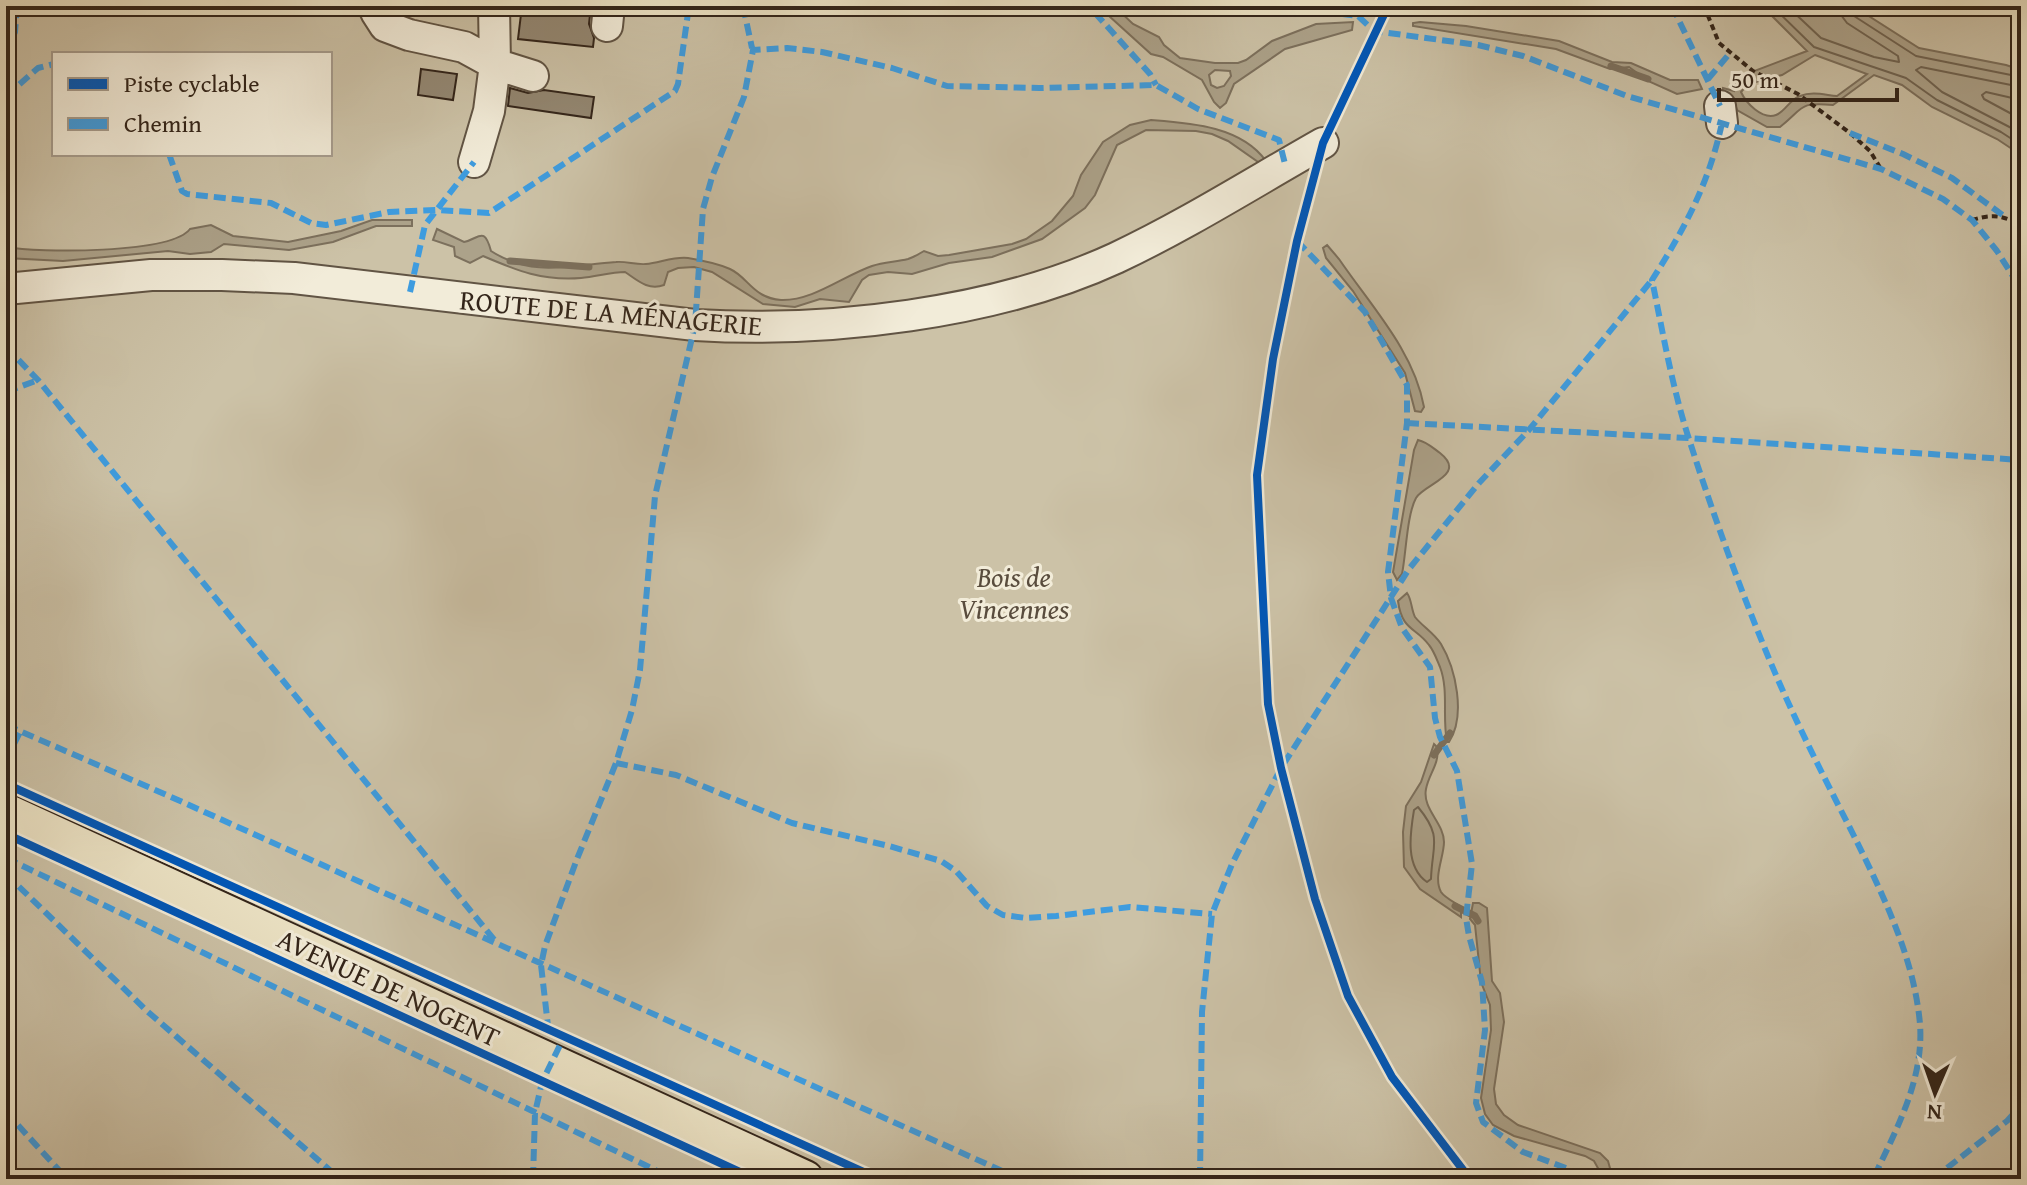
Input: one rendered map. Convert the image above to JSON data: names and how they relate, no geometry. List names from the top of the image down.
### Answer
{
  "streets": {
    "main road": ["AVENUE DE NOGENT"],
    "lane": ["ROUTE DE LA MÉNAGERIE"]
  },
  "parks": ["Bois de Vincennes"],
  "legend": ["Piste cyclable", "Chemin"],
  "scale_bar": "50 m",
  "north": "bottom"
}
